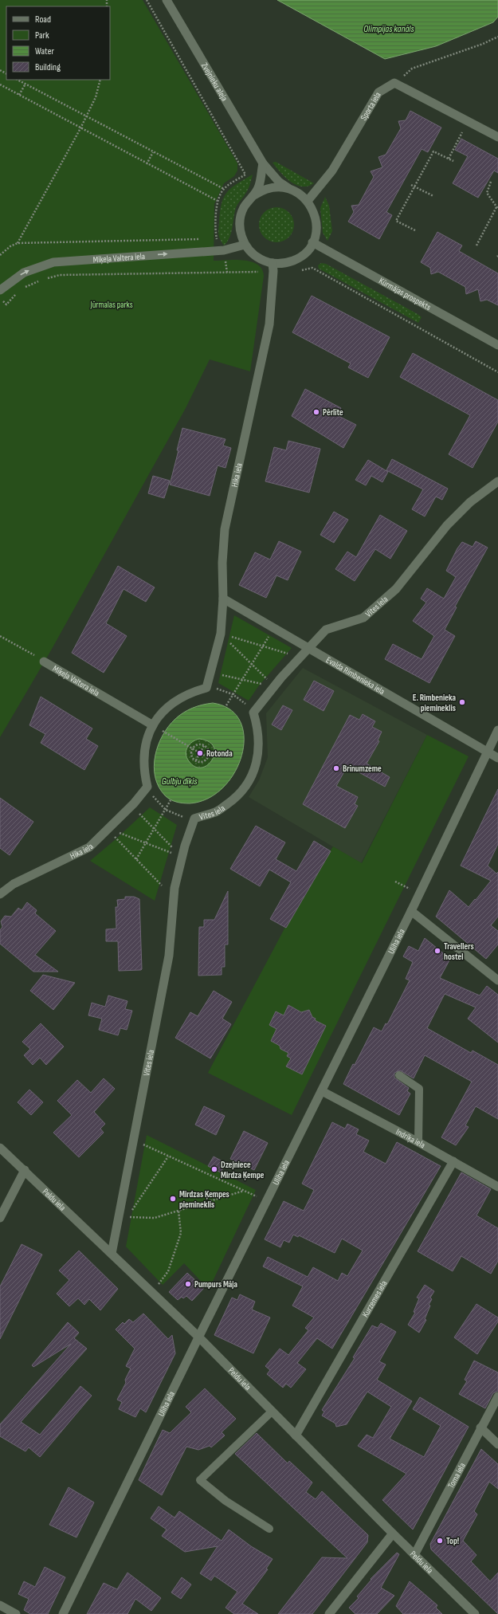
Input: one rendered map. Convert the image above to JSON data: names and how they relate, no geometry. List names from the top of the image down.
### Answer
{
  "streets": {
    "street": [
      "Zvejnieku aleja",
      "Sporta iela",
      "Miķeļa Valtera iela",
      "Kūrmājas prospekts",
      "Hika iela",
      "Vites iela",
      "Evalda Rimbenieka iela",
      "Uliha iela",
      "Indriķa iela",
      "Peldu iela",
      "Kurzemes iela",
      "Toma iela"
    ]
  },
  "crossings": [
    ["Zvejnieku aleja", "Sporta iela"],
    ["Zvejnieku aleja", "Miķeļa Valtera iela"],
    ["Zvejnieku aleja", "Kūrmājas prospekts"],
    ["Zvejnieku aleja", "Hika iela"],
    ["Sporta iela", "Miķeļa Valtera iela"],
    ["Sporta iela", "Kūrmājas prospekts"],
    ["Sporta iela", "Hika iela"],
    ["Miķeļa Valtera iela", "Kūrmājas prospekts"],
    ["Miķeļa Valtera iela", "Hika iela"],
    ["Kūrmājas prospekts", "Hika iela"],
    ["Hika iela", "Evalda Rimbenieka iela"],
    ["Vites iela", "Evalda Rimbenieka iela"],
    ["Vites iela", "Peldu iela"],
    ["Evalda Rimbenieka iela", "Uliha iela"],
    ["Uliha iela", "Indriķa iela"],
    ["Uliha iela", "Peldu iela"],
    ["Indriķa iela", "Kurzemes iela"],
    ["Peldu iela", "Kurzemes iela"],
    ["Peldu iela", "Toma iela"]
  ],
  "one_way": ["Miķeļa Valtera iela"],
  "water": ["Olimpijas kanāls", "Gulbju dīķis"],
  "parks": ["Jūrmalas parks"],
  "places": [
    "Pērlīte",
    "E. Rimbenieka piemineklis",
    "Rotonda",
    "Brīnumzeme",
    "Travellers hostel",
    "Dzejniece Mirdza Ķempe",
    "Mirdzas Ķempes piemineklis",
    "Pumpurs Māja",
    "Top!"
  ],
  "legend": [
    "Road",
    "Park",
    "Water",
    "Building"
  ]
}
